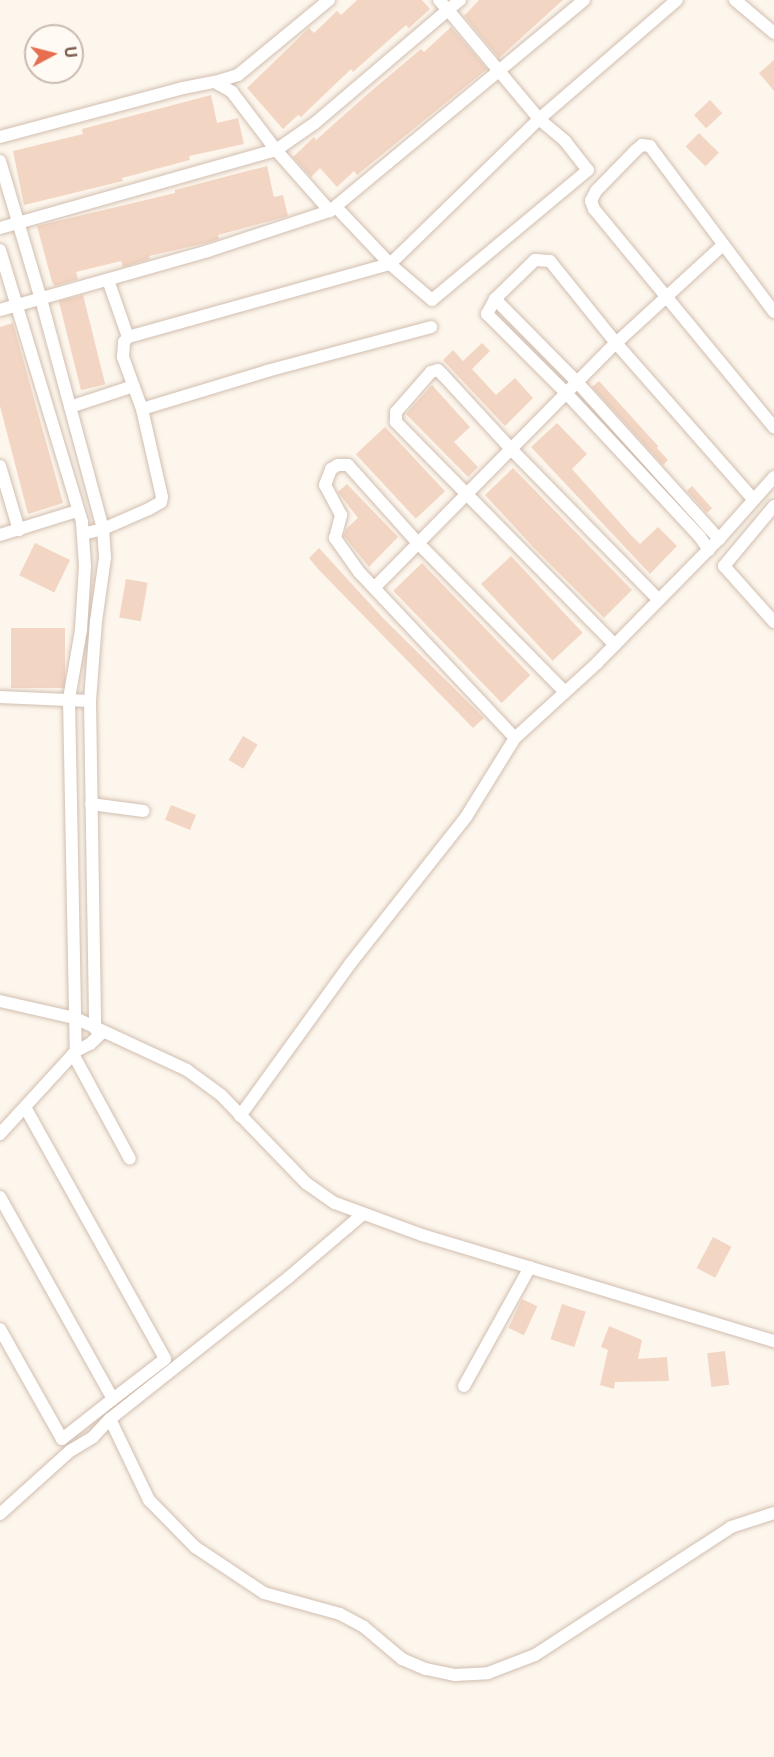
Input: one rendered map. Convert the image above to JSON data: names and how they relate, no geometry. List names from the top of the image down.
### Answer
{
  "north": "right"
}
